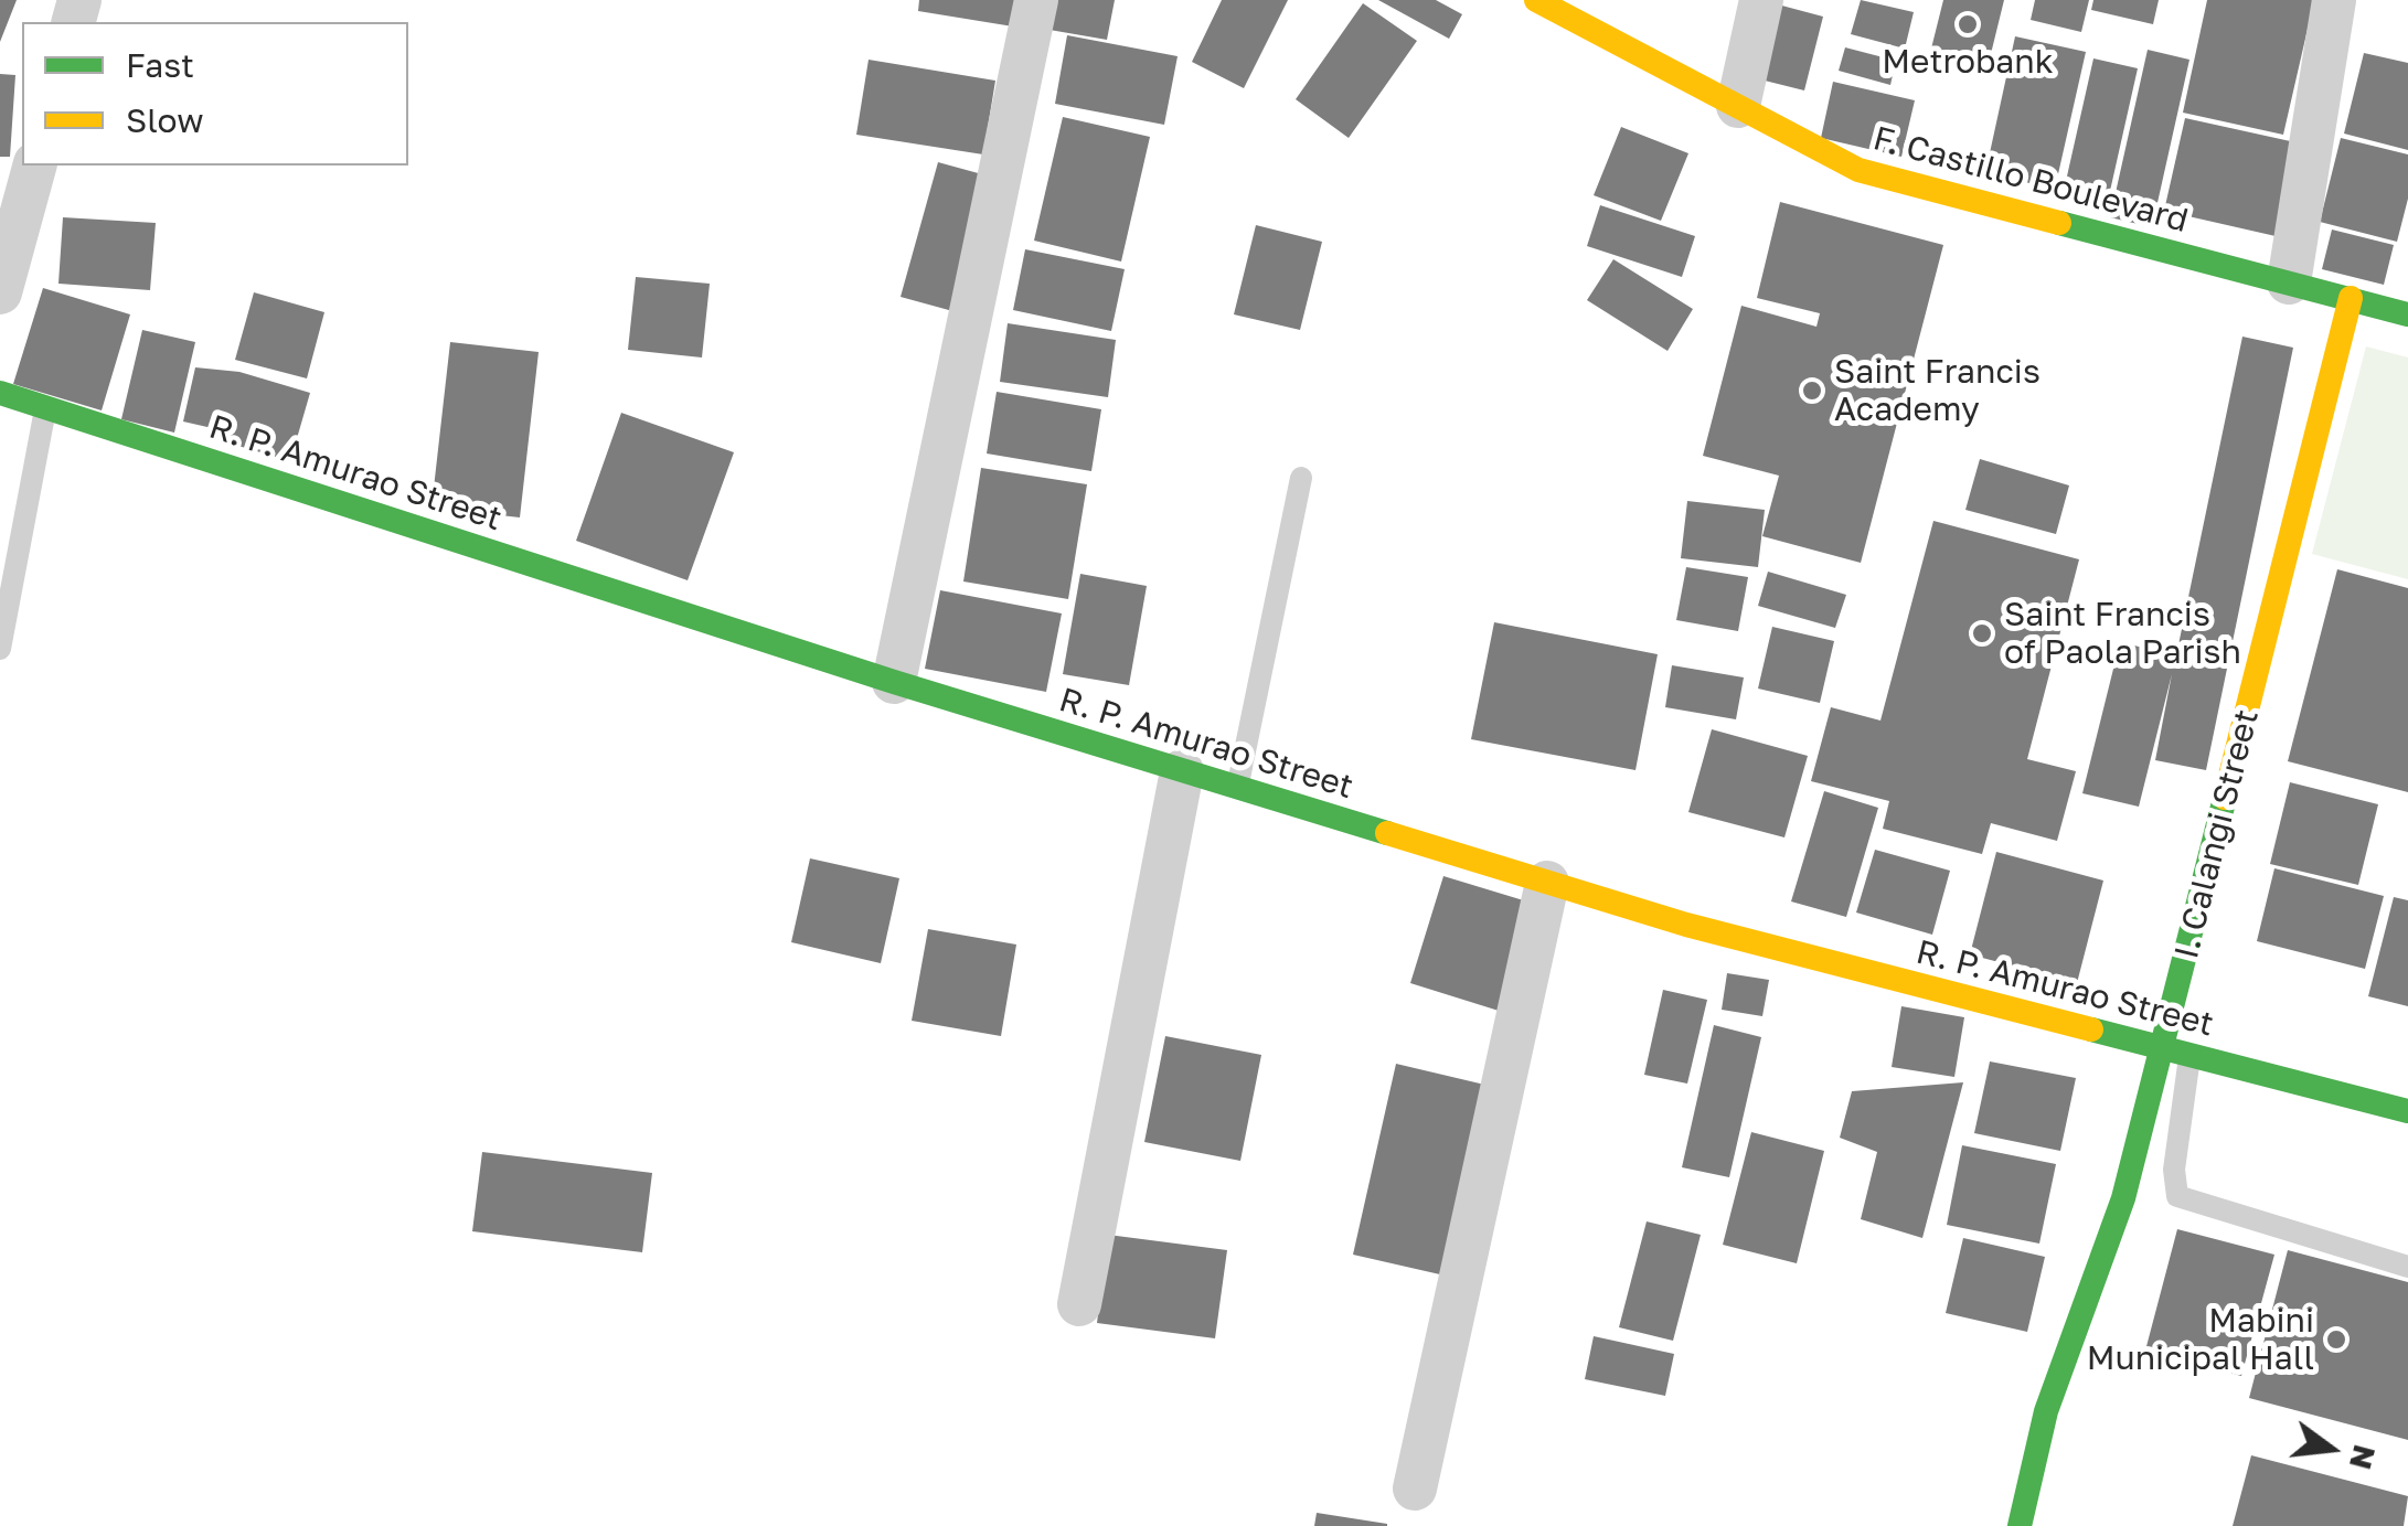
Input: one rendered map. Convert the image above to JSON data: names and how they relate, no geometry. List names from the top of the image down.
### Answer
{
  "streets": {
    "street": ["F. Castillo Boulevard", "R. P. Amurao Street", "I. Calangi Street"]
  },
  "crossings": [
    ["F. Castillo Boulevard", "I. Calangi Street"],
    ["R. P. Amurao Street", "I. Calangi Street"]
  ],
  "places": [
    "Metrobank",
    "Saint Francis Academy",
    "Saint Francis of Paola Parish",
    "Mabini Municipal Hall"
  ],
  "legend": ["Fast", "Slow"],
  "north": "right"
}
